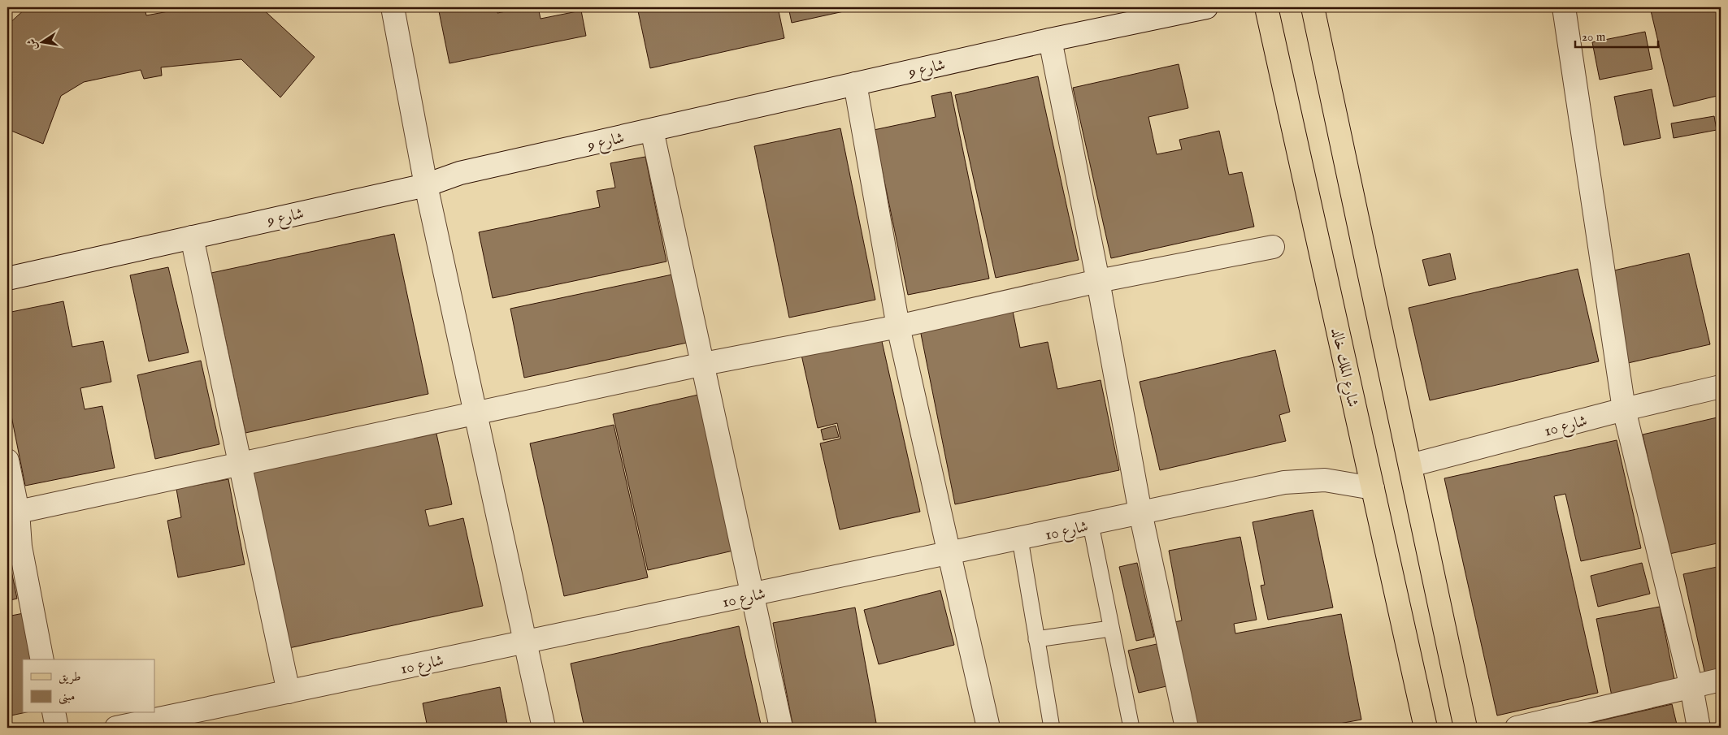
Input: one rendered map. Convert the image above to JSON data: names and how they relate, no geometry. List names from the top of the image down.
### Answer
{
  "streets": {
    "main road": ["شارع الملك خالد"],
    "street": ["شارع 9", "شارع 10"]
  },
  "crossings": [
    ["شارع الملك خالد", "شارع 10"]
  ],
  "legend": ["طريق", "مبنى"],
  "scale_bar": "20 m",
  "north": "left"
}
